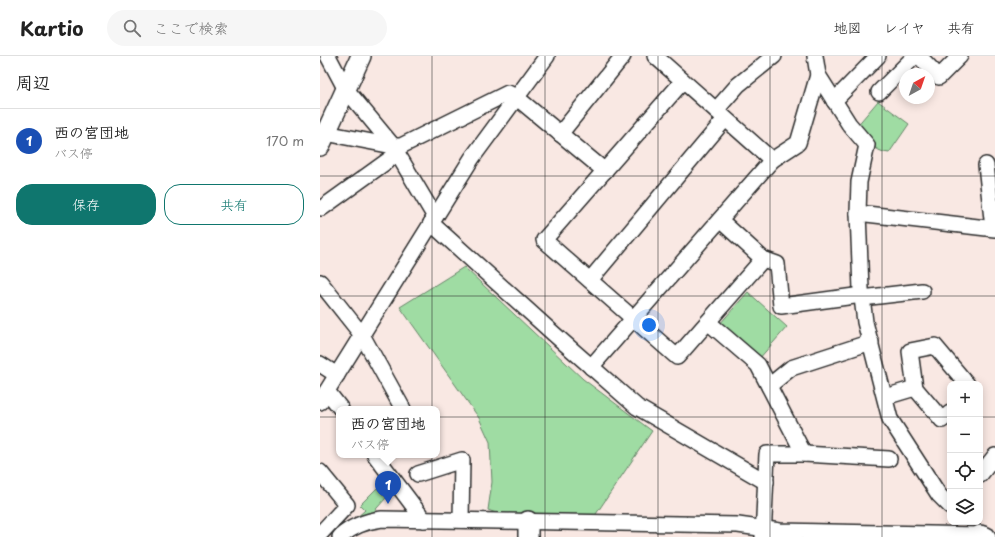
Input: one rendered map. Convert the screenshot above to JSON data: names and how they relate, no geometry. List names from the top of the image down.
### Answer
{
  "north": "top right",
  "page": {
    "header": "Kartio",
    "search": "ここで検索",
    "nav": ["地図", "レイヤ", "共有"],
    "heading": "周辺",
    "list": [
      {
        "mark": "1",
        "name": "西の宮団地",
        "note": "バス停",
        "value": "170 m"
      }
    ],
    "buttons": ["保存", "共有"],
    "map_buttons": ["+", "−"],
    "popup": ["西の宮団地", "バス停"],
    "pins": "1"
  }
}
